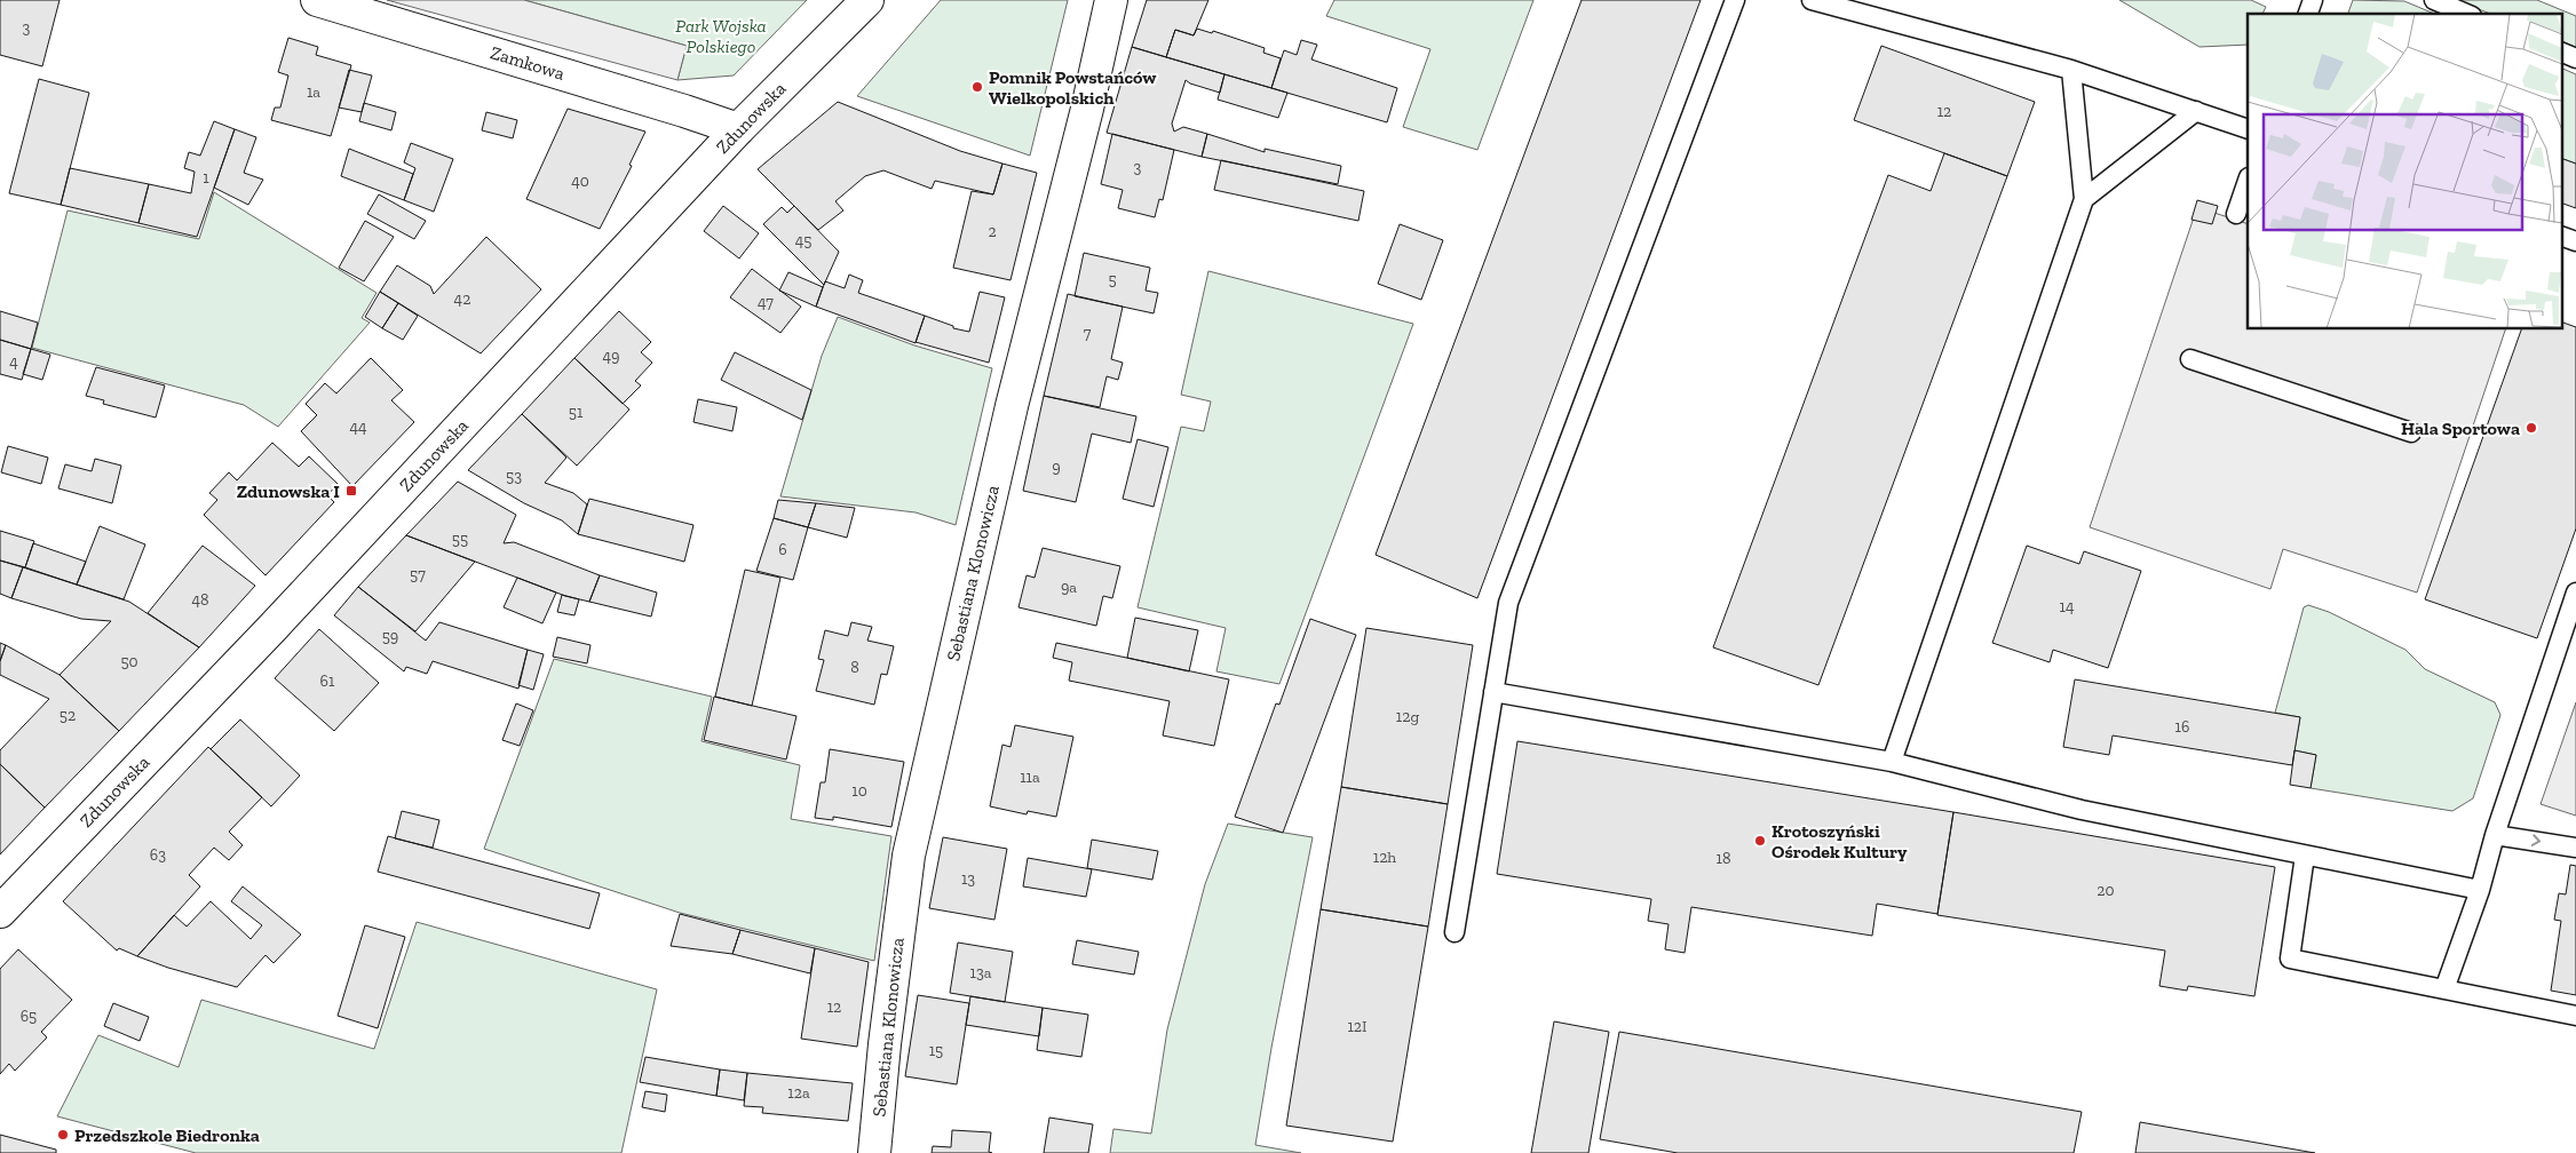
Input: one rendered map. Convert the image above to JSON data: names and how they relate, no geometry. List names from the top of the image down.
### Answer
{
  "streets": {
    "street": ["Zamkowa", "Zdunowska", "Sebastiana Klonowicza"]
  },
  "crossings": [
    ["Zamkowa", "Zdunowska"]
  ],
  "parks": ["Park Wojska Polskiego"],
  "places": {
    "other": [
      "Pomnik Powstańców Wielkopolskich",
      "Hala Sportowa",
      "Krotoszyński Ośrodek Kultury",
      "Przedszkole Biedronka"
    ],
    "transit": ["Zdunowska I"]
  },
  "house_numbers": [
    "3",
    "1a",
    "12",
    "3",
    "1",
    "40",
    "2",
    "45",
    "5",
    "42",
    "47",
    "7",
    "49",
    "4",
    "51",
    "44",
    "9",
    "53",
    "55",
    "6",
    "57",
    "9a",
    "48",
    "14",
    "59",
    "50",
    "8",
    "61",
    "52",
    "12g",
    "16",
    "11a",
    "10",
    "63",
    "12h",
    "18",
    "13",
    "20",
    "13a",
    "12",
    "65",
    "12I",
    "15",
    "12a"
  ]
}
